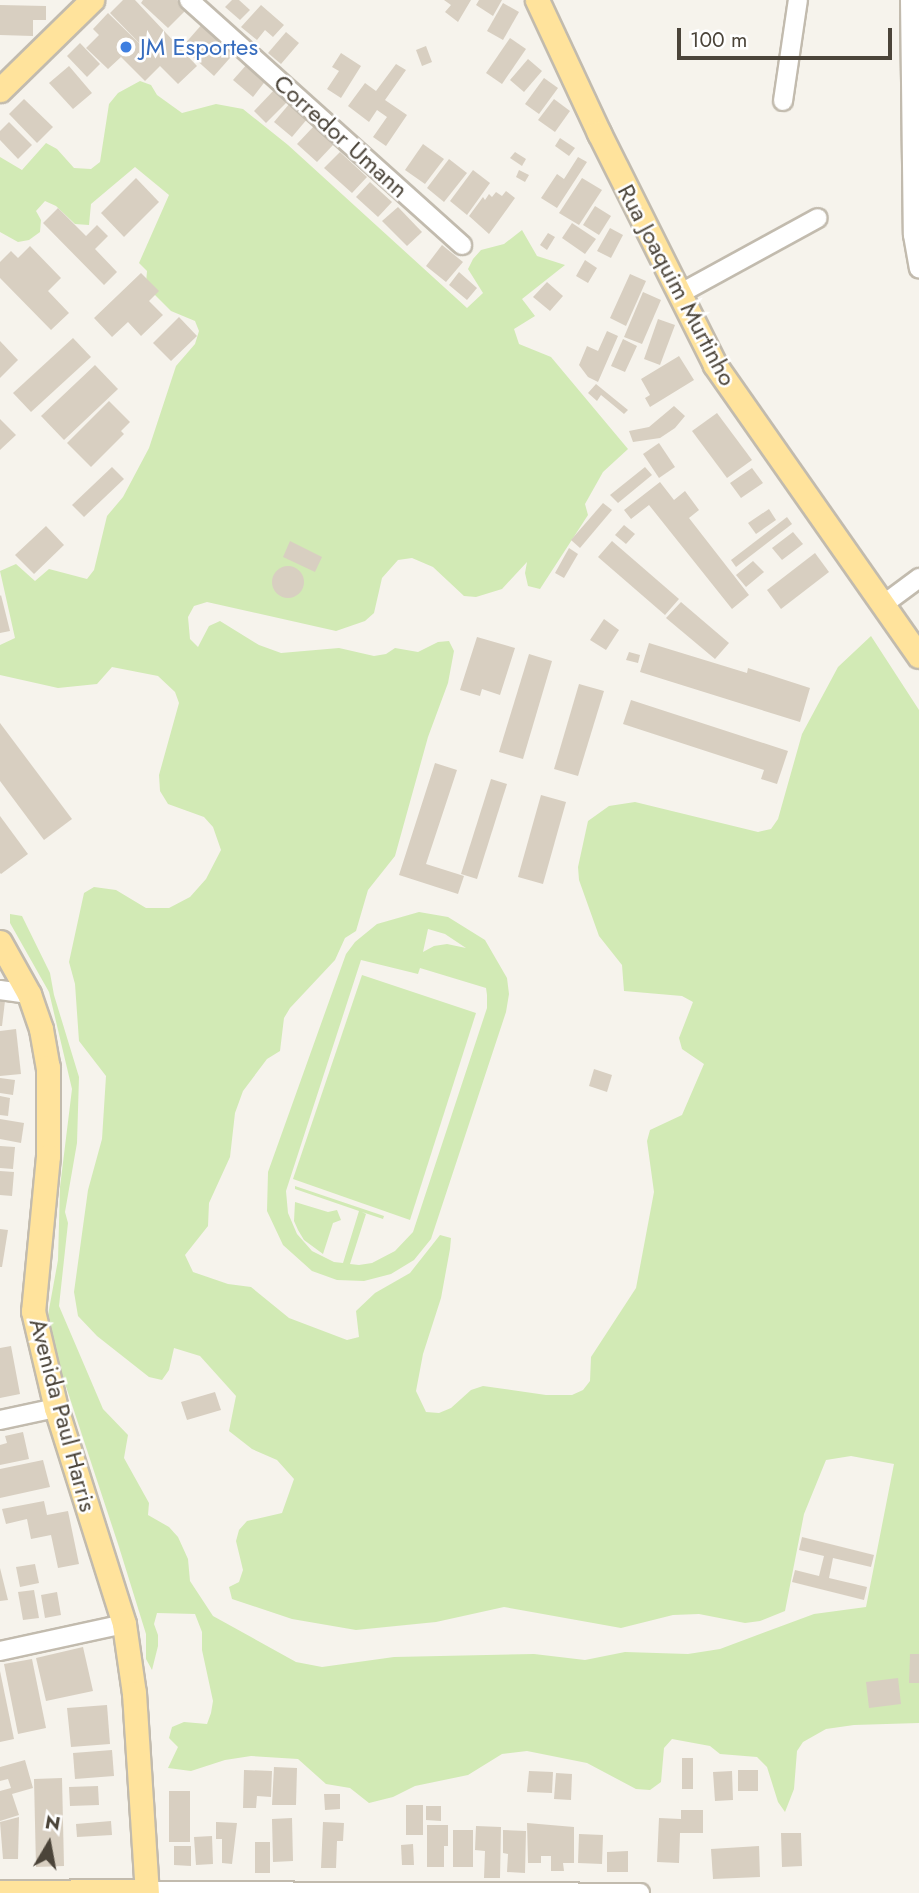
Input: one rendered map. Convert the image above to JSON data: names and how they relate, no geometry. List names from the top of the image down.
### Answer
{
  "streets": {
    "main road": ["Rua Joaquim Murtinho", "Avenida Paul Harris"],
    "street": ["Corredor Umann"]
  },
  "places": ["JM Esportes"],
  "scale_bar": "100 m",
  "north": "top"
}
